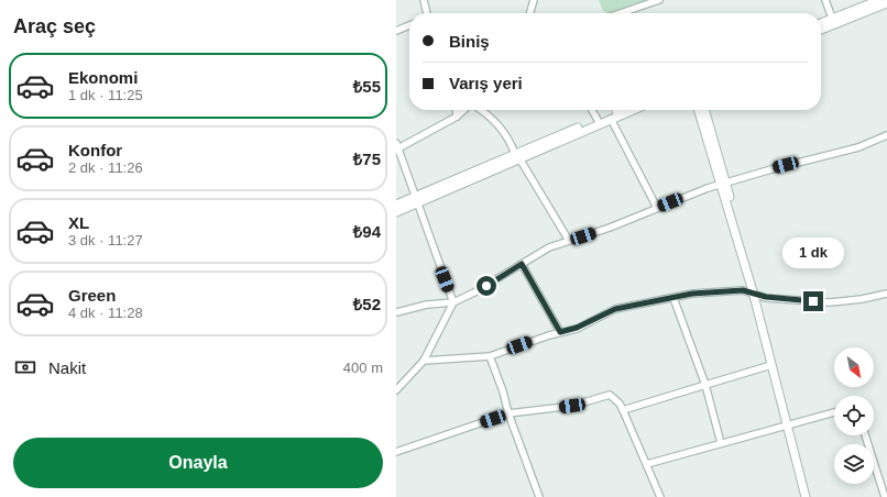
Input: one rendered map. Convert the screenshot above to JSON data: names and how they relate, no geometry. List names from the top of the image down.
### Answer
{
  "north": "bottom right",
  "page": {
    "heading": "Araç seç",
    "banner": ["Biniş", "Varış yeri"],
    "list": [
      {
        "name": "Ekonomi",
        "note": "1 dk · 11:25",
        "value": "₺55"
      },
      {
        "name": "Konfor",
        "note": "2 dk · 11:26",
        "value": "₺75"
      },
      {
        "name": "XL",
        "note": "3 dk · 11:27",
        "value": "₺94"
      },
      {
        "name": "Green",
        "note": "4 dk · 11:28",
        "value": "₺52"
      }
    ],
    "bubble": "1 dk",
    "pay": ["Nakit", "400 m"],
    "buttons": "Onayla"
  }
}
